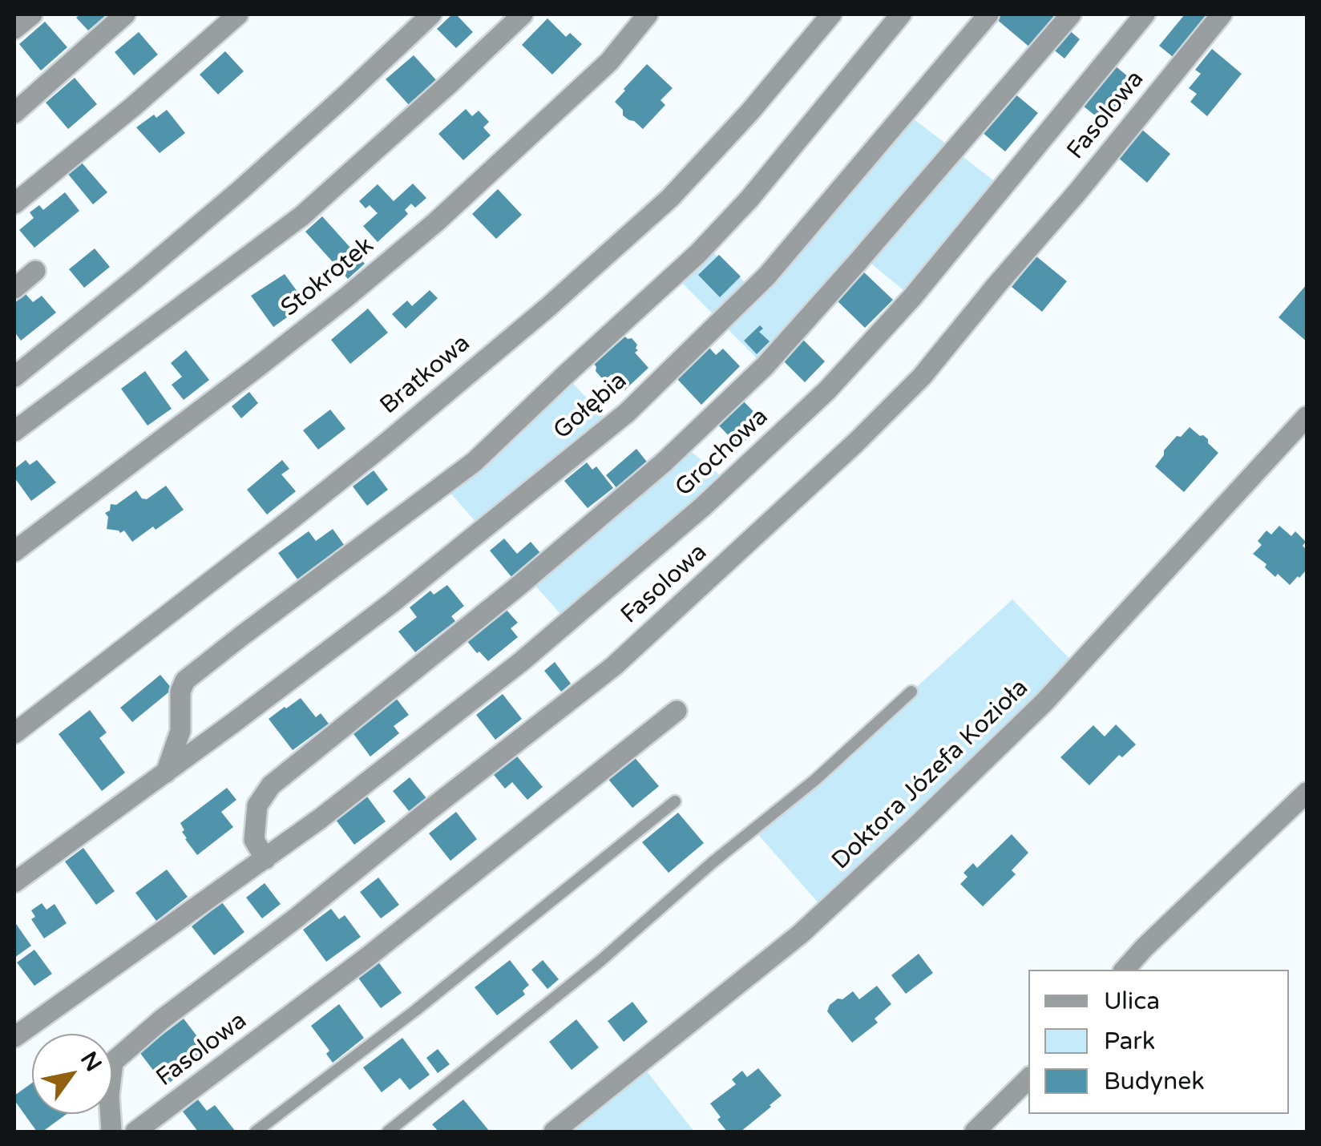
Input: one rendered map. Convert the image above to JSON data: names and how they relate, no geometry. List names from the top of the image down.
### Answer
{
  "streets": {
    "street": [
      "Fasolowa",
      "Stokrotek",
      "Bratkowa",
      "Gołębia",
      "Grochowa",
      "Doktora Józefa Kozioła"
    ]
  },
  "legend": ["Ulica", "Park", "Budynek"],
  "north": "top right"
}
